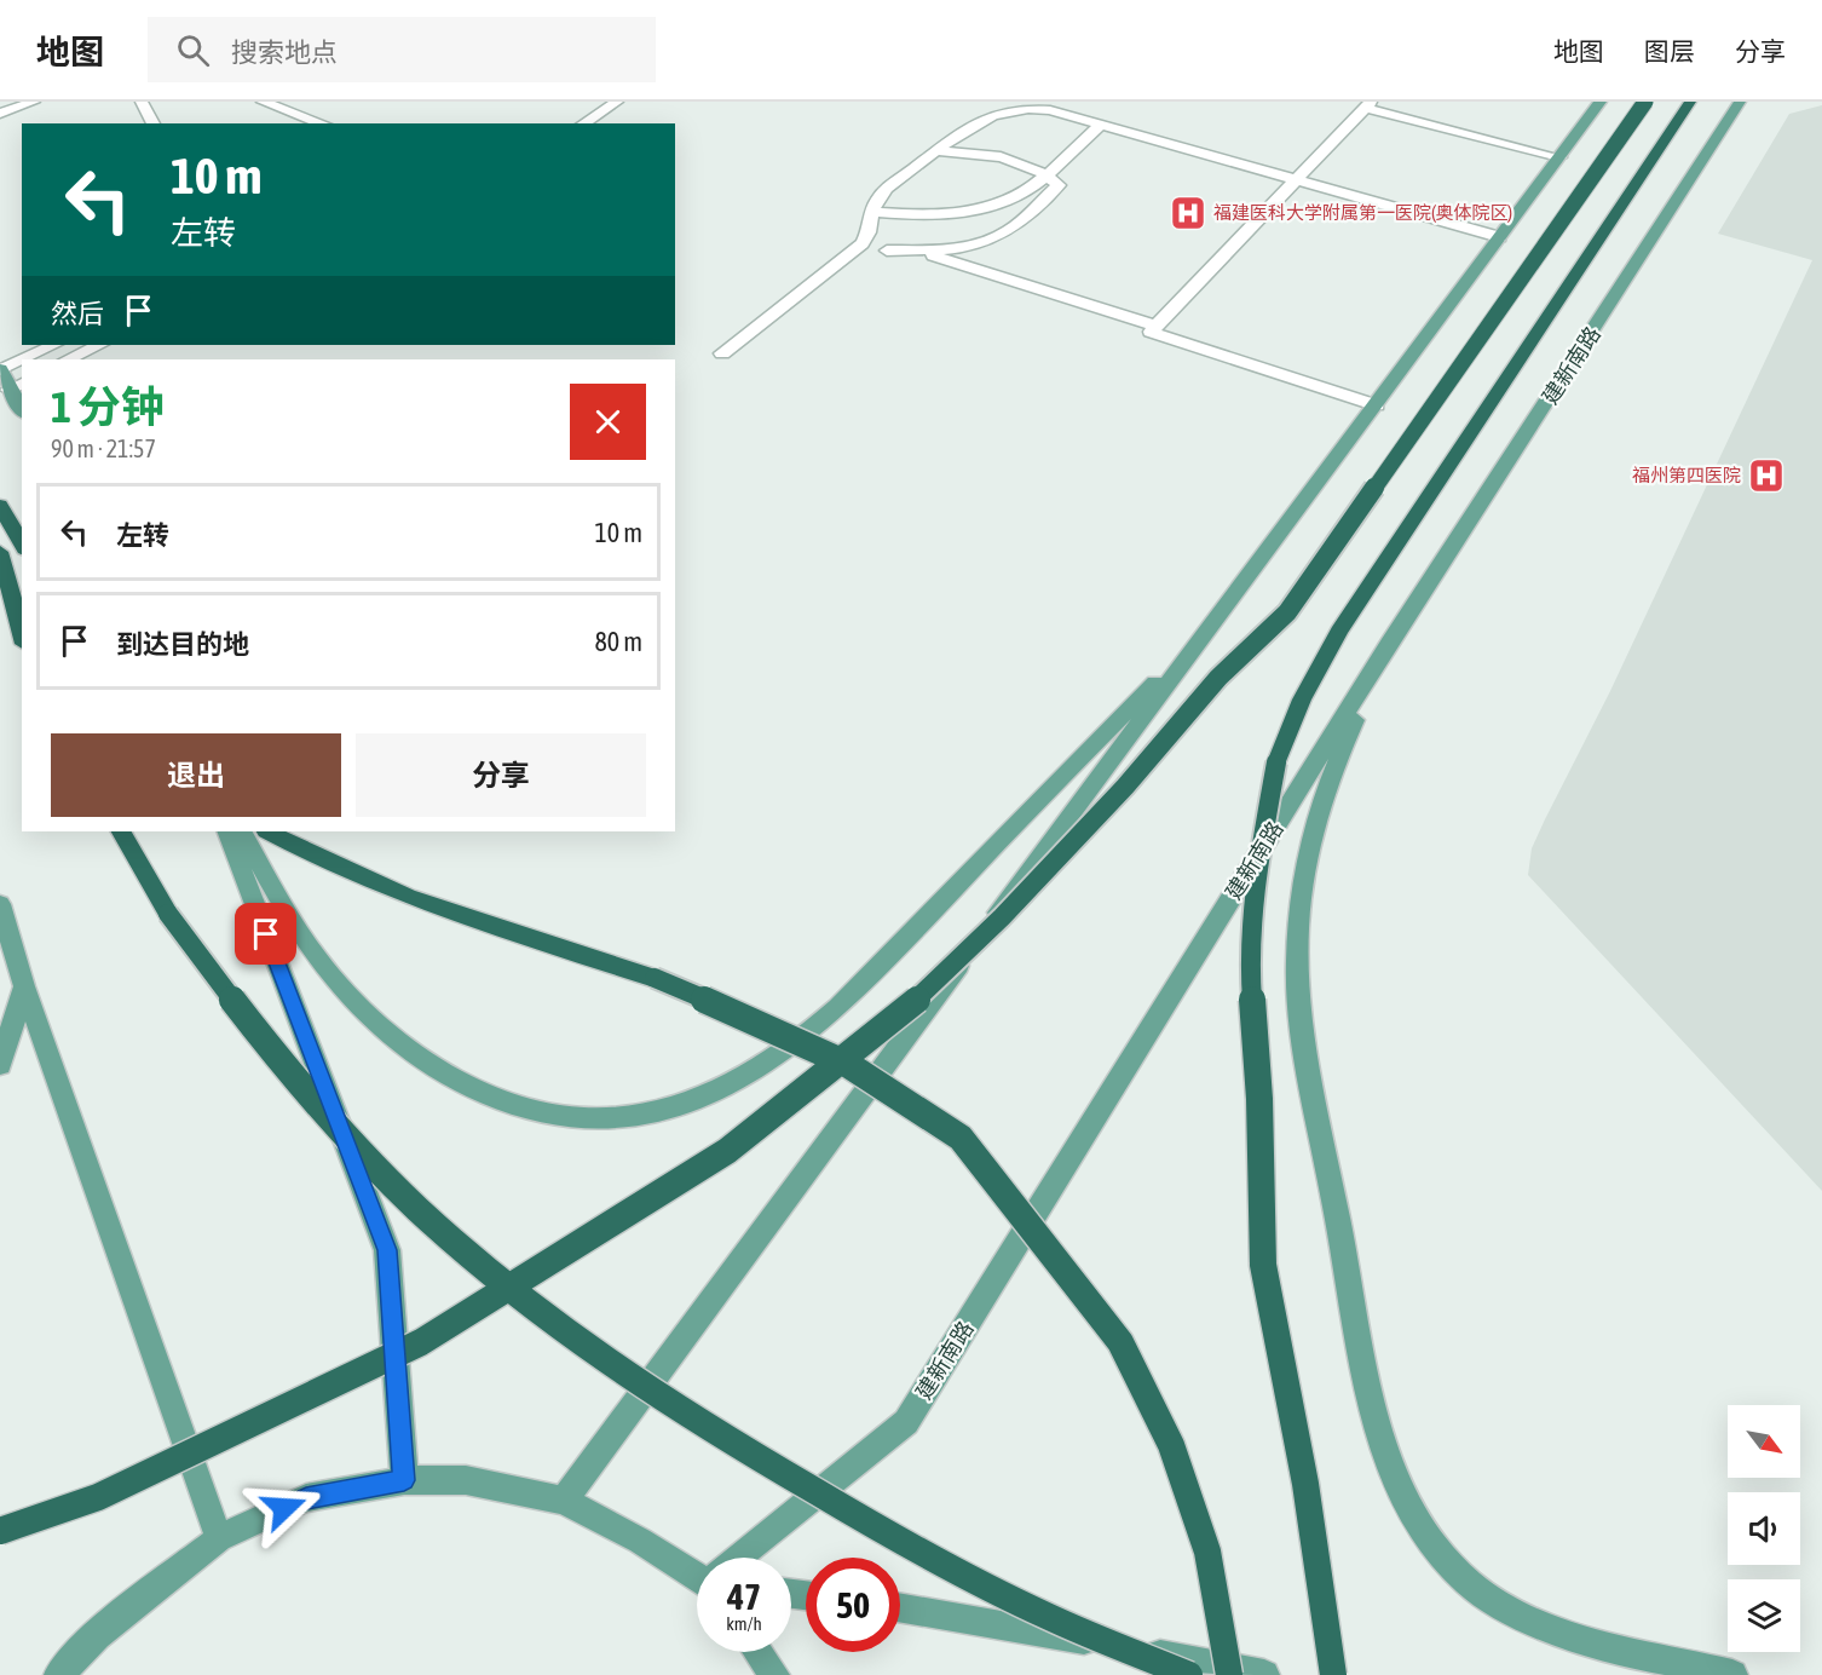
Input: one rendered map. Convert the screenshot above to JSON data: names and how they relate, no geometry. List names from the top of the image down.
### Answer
{
  "streets": {
    "main road": ["建新南路"]
  },
  "places": {
    "hospital": ["福建医科大学附属第一医院(奥体院区)", "福州第四医院"]
  },
  "north": "bottom right",
  "page": {
    "header": "地图",
    "search": "搜索地点",
    "nav": ["地图", "图层", "分享"],
    "turn": ["10 m", "左转"],
    "then": "然后",
    "heading": ["1 分钟", "90 m · 21:57"],
    "list": [
      {
        "name": "左转",
        "value": "10 m"
      },
      {
        "name": "到达目的地",
        "value": "80 m"
      }
    ],
    "buttons": ["退出", "分享"],
    "speed": "47 km/h",
    "limit": "50"
  }
}
